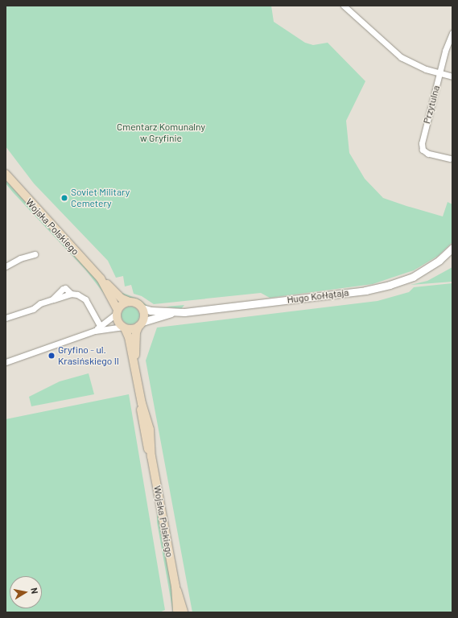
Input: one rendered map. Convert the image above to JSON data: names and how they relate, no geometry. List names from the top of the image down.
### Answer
{
  "streets": {
    "main road": ["Wojska Polskiego"],
    "street": ["Przytulna", "Hugo Kołłątaja"]
  },
  "crossings": [
    ["Wojska Polskiego", "Hugo Kołłątaja"]
  ],
  "parks": ["Cmentarz Komunalny w Gryfinie"],
  "places": ["Soviet Military Cemetery", "Gryfino - ul. Krasińskiego II"],
  "north": "right"
}
